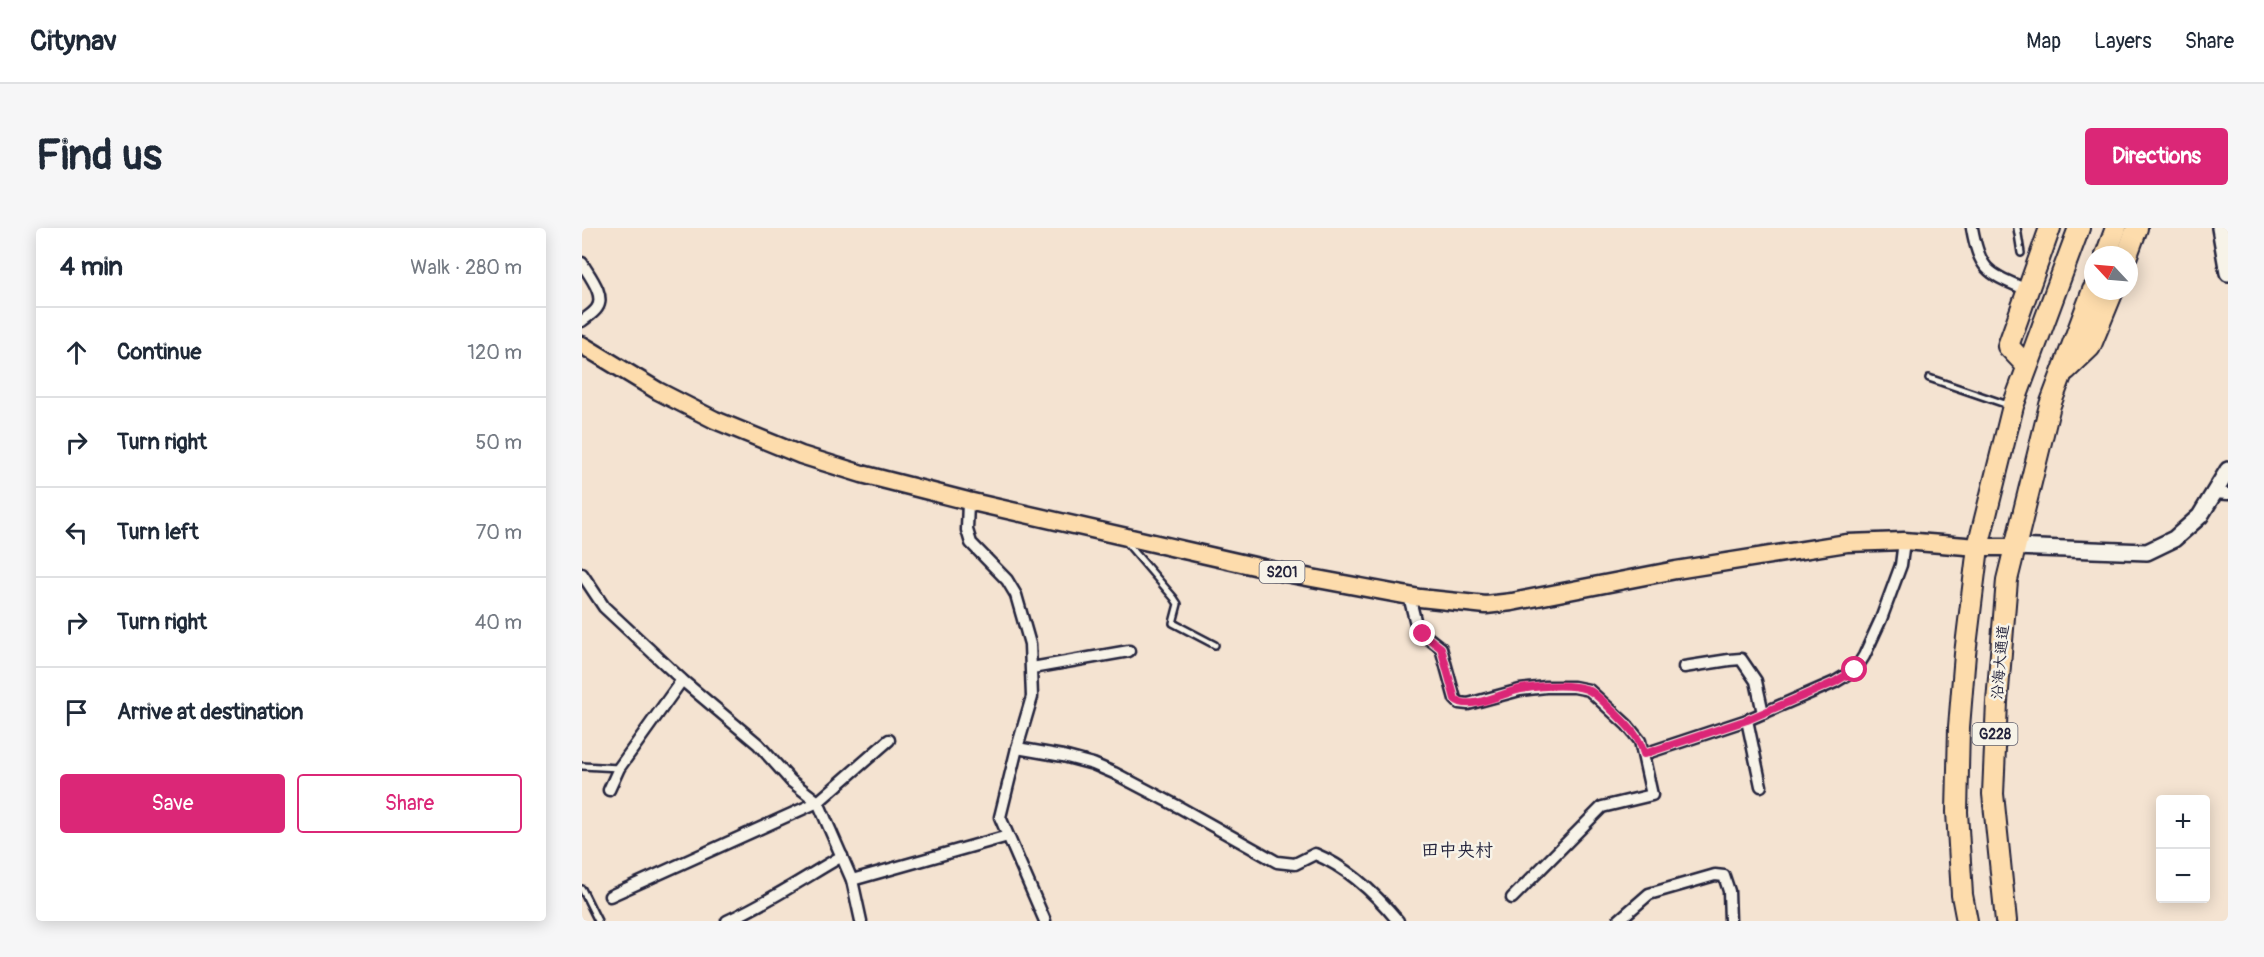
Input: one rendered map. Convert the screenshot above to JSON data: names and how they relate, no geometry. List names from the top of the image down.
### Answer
{
  "streets": {
    "highway": ["沿海大通道", "G228"],
    "main road": ["S201"]
  },
  "crossings": [
    ["S201", "沿海大通道"],
    ["S201", "G228"],
    ["沿海大通道", "G228"]
  ],
  "districts": ["田中央村"],
  "north": "top left",
  "page": {
    "header": "Citynav",
    "nav": ["Map", "Layers", "Share"],
    "buttons": [
      "Directions",
      ["Save", "Share"]
    ],
    "title": "Find us",
    "heading": ["4 min", "Walk · 280 m"],
    "list": [
      ["Continue", "120 m"],
      ["Turn right", "50 m"],
      ["Turn left", "70 m"],
      ["Turn right", "40 m"],
      "Arrive at destination"
    ],
    "map_buttons": ["+", "−"]
  }
}
